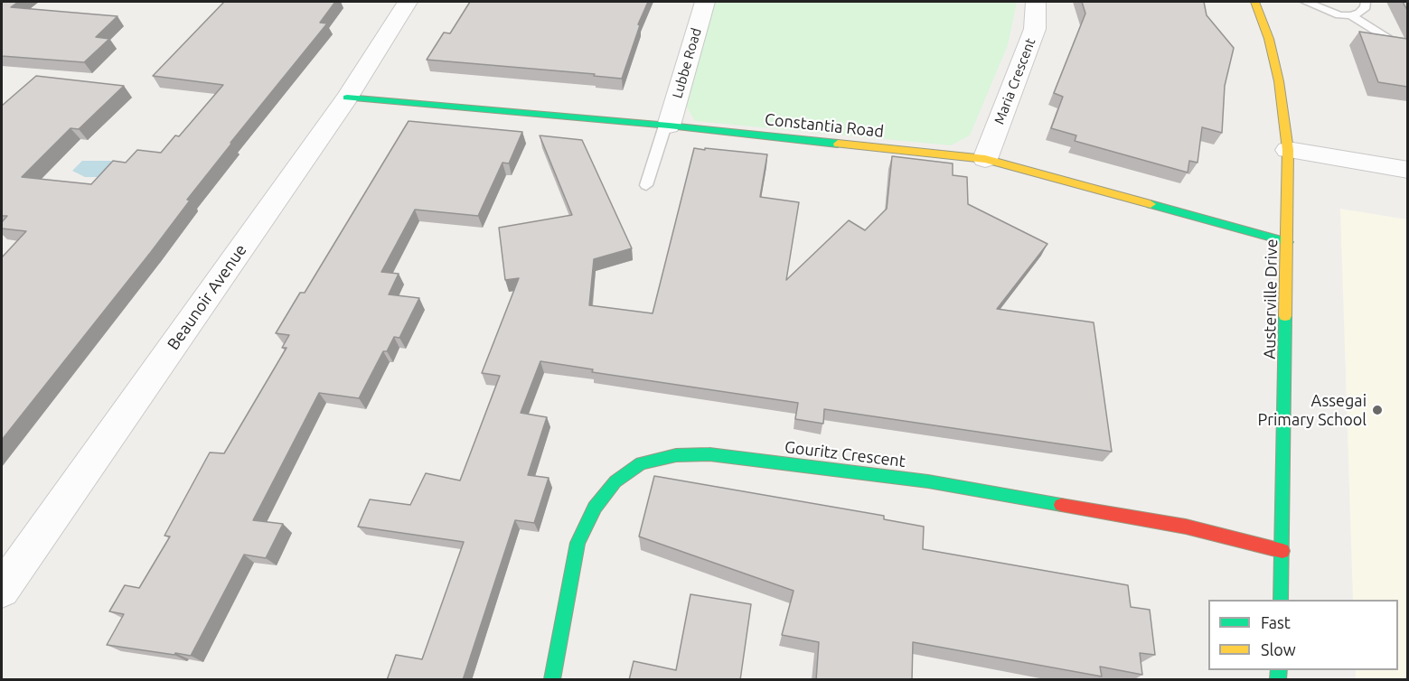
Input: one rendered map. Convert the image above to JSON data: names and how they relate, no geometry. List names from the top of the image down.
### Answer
{
  "streets": {
    "street": [
      "Lubbe Road",
      "Maria Crescent",
      "Constantia Road",
      "Beaunoir Avenue",
      "Austerville Drive",
      "Gouritz Crescent"
    ]
  },
  "crossings": [
    ["Lubbe Road", "Constantia Road"],
    ["Maria Crescent", "Constantia Road"],
    ["Constantia Road", "Beaunoir Avenue"],
    ["Constantia Road", "Austerville Drive"],
    ["Austerville Drive", "Gouritz Crescent"]
  ],
  "places": ["Assegai Primary School"],
  "legend": ["Fast", "Slow"]
}
